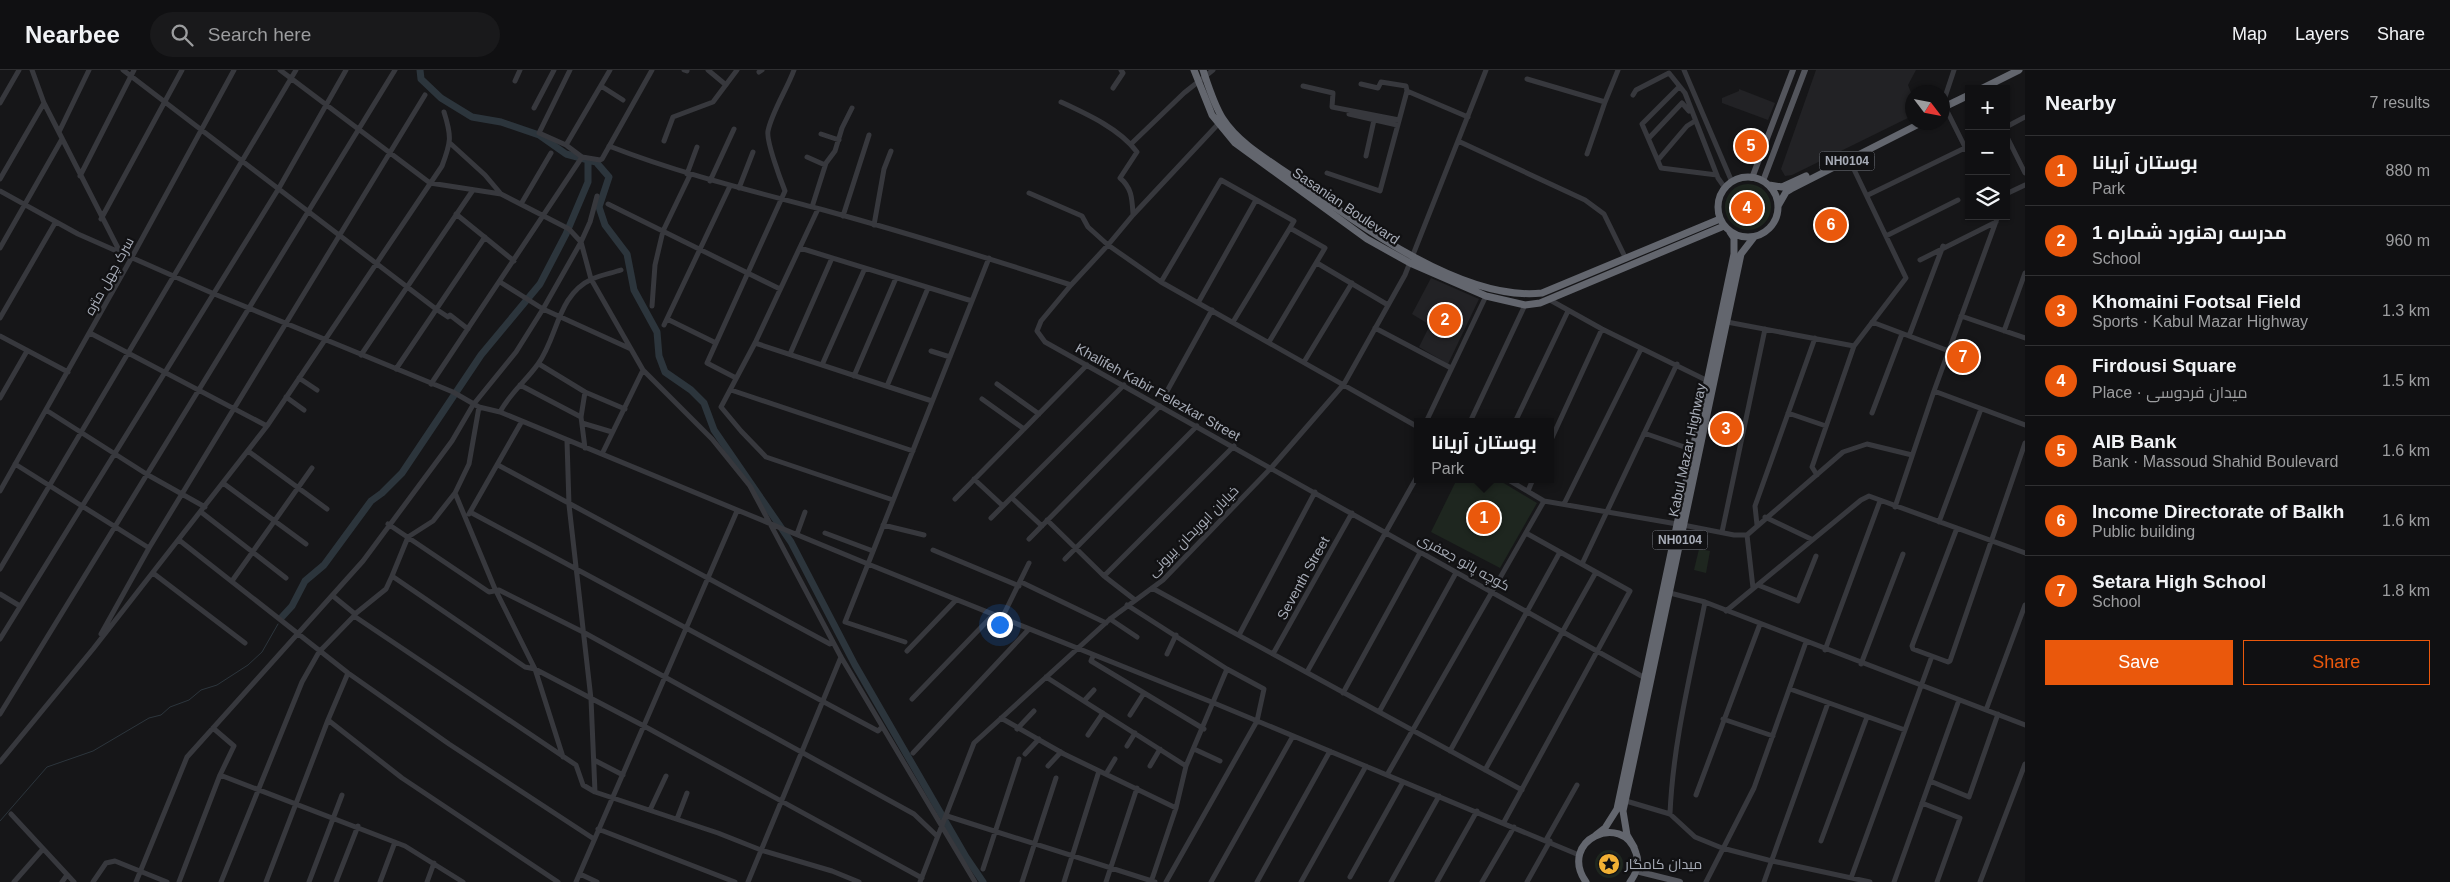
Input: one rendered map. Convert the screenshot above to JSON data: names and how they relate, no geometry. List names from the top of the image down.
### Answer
{
  "streets": {
    "highway": ["NH0104", "Sasanian Boulevard", "Kabul Mazar Highway"],
    "street": [
      "سرک چهل متره",
      "Khalifeh Kabir Felezkar Street",
      "خیابان ابوریحان بیرونی",
      "کوچه پاتو جعفری",
      "Seventh Street"
    ]
  },
  "crossings": [
    ["NH0104", "Sasanian Boulevard"],
    ["NH0104", "Kabul Mazar Highway"],
    ["Sasanian Boulevard", "Kabul Mazar Highway"],
    ["Sasanian Boulevard", "خیابان ابوریحان بیرونی"],
    ["Khalifeh Kabir Felezkar Street", "خیابان ابوریحان بیرونی"],
    ["Khalifeh Kabir Felezkar Street", "کوچه پاتو جعفری"],
    ["Kabul Mazar Highway", "کوچه پاتو جعفری"],
    ["خیابان ابوریحان بیرونی", "کوچه پاتو جعفری"],
    ["کوچه پاتو جعفری", "Seventh Street"]
  ],
  "places": {
    "place": ["میدان کامگار"]
  },
  "north": "bottom right",
  "page": {
    "header": "Nearbee",
    "search": "Search here",
    "nav": ["Map", "Layers", "Share"],
    "heading": ["Nearby", "7 results"],
    "map_buttons": ["+", "−"],
    "pins": [
      "5",
      "4",
      "6",
      "2",
      "7",
      "3",
      "1"
    ],
    "list": [
      {
        "mark": "1",
        "name": "بوستان آریانا",
        "note": "Park",
        "value": "880 m"
      },
      {
        "mark": "2",
        "name": "مدرسه رهنورد شماره 1",
        "note": "School",
        "value": "960 m"
      },
      {
        "mark": "3",
        "name": "Khomaini Footsal Field",
        "note": "Sports · Kabul Mazar Highway",
        "value": "1.3 km"
      },
      {
        "mark": "4",
        "name": "Firdousi Square",
        "note": "Place · میدان فردوسی",
        "value": "1.5 km"
      },
      {
        "mark": "5",
        "name": "AIB Bank",
        "note": "Bank · Massoud Shahid Boulevard",
        "value": "1.6 km"
      },
      {
        "mark": "6",
        "name": "Income Directorate of Balkh",
        "note": "Public building",
        "value": "1.6 km"
      },
      {
        "mark": "7",
        "name": "Setara High School",
        "note": "School",
        "value": "1.8 km"
      }
    ],
    "popup": ["بوستان آریانا", "Park"],
    "buttons": ["Save", "Share"]
  }
}
